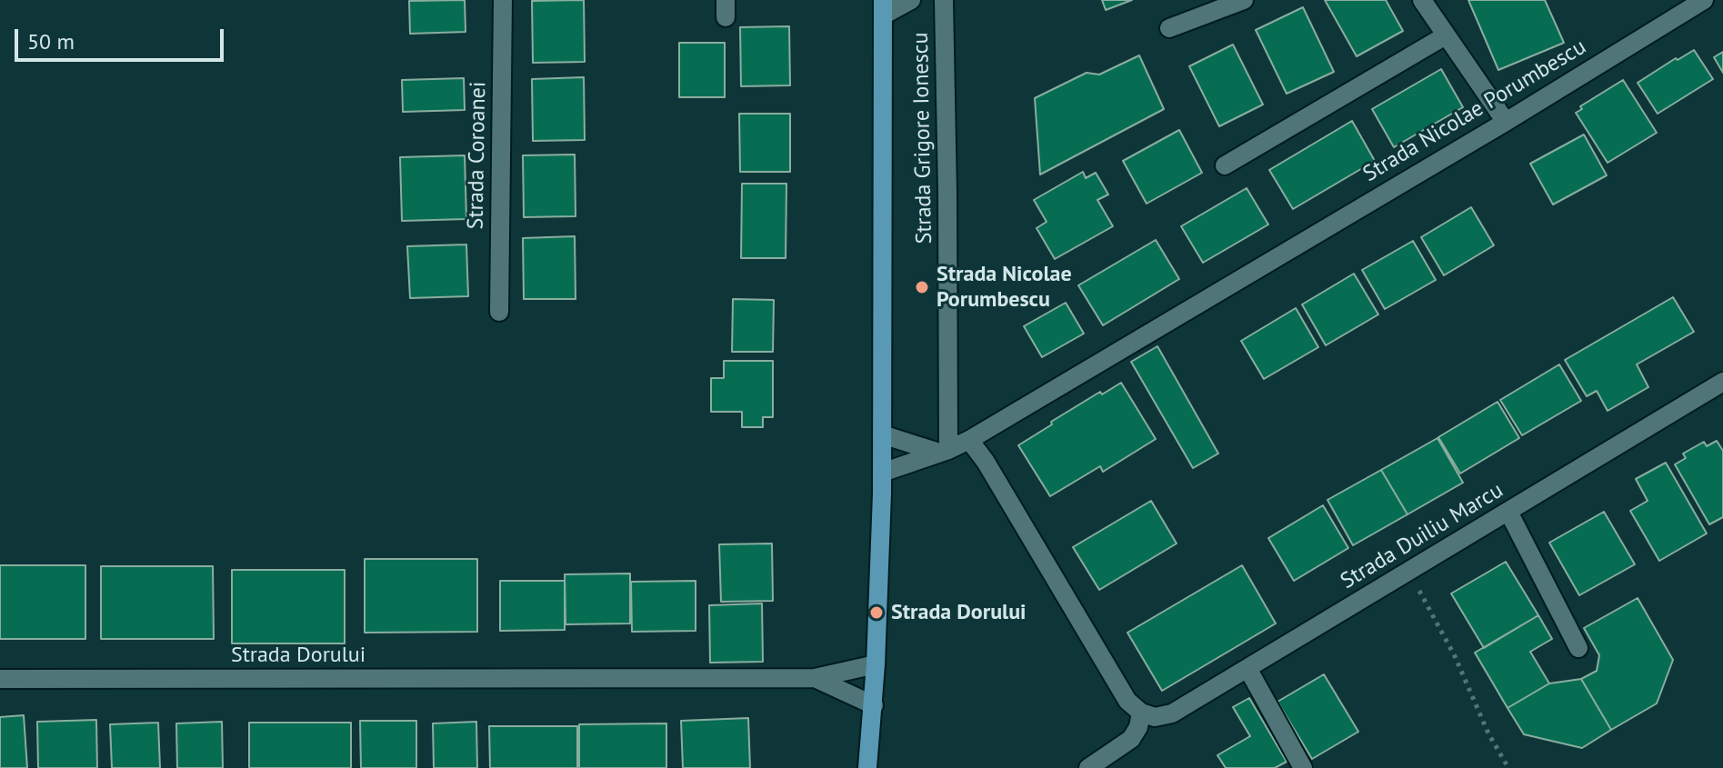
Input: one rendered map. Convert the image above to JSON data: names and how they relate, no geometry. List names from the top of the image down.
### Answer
{
  "streets": {
    "main road": ["Strada Grigore Ionescu"],
    "street": [
      "Strada Nicolae Porumbescu",
      "Strada Coroanei",
      "Strada Duiliu Marcu",
      "Strada Dorului"
    ]
  },
  "crossings": [
    ["Strada Grigore Ionescu", "Strada Dorului"]
  ],
  "places": ["Strada Nicolae Porumbescu", "Strada Dorului"],
  "scale_bar": "50 m"
}
